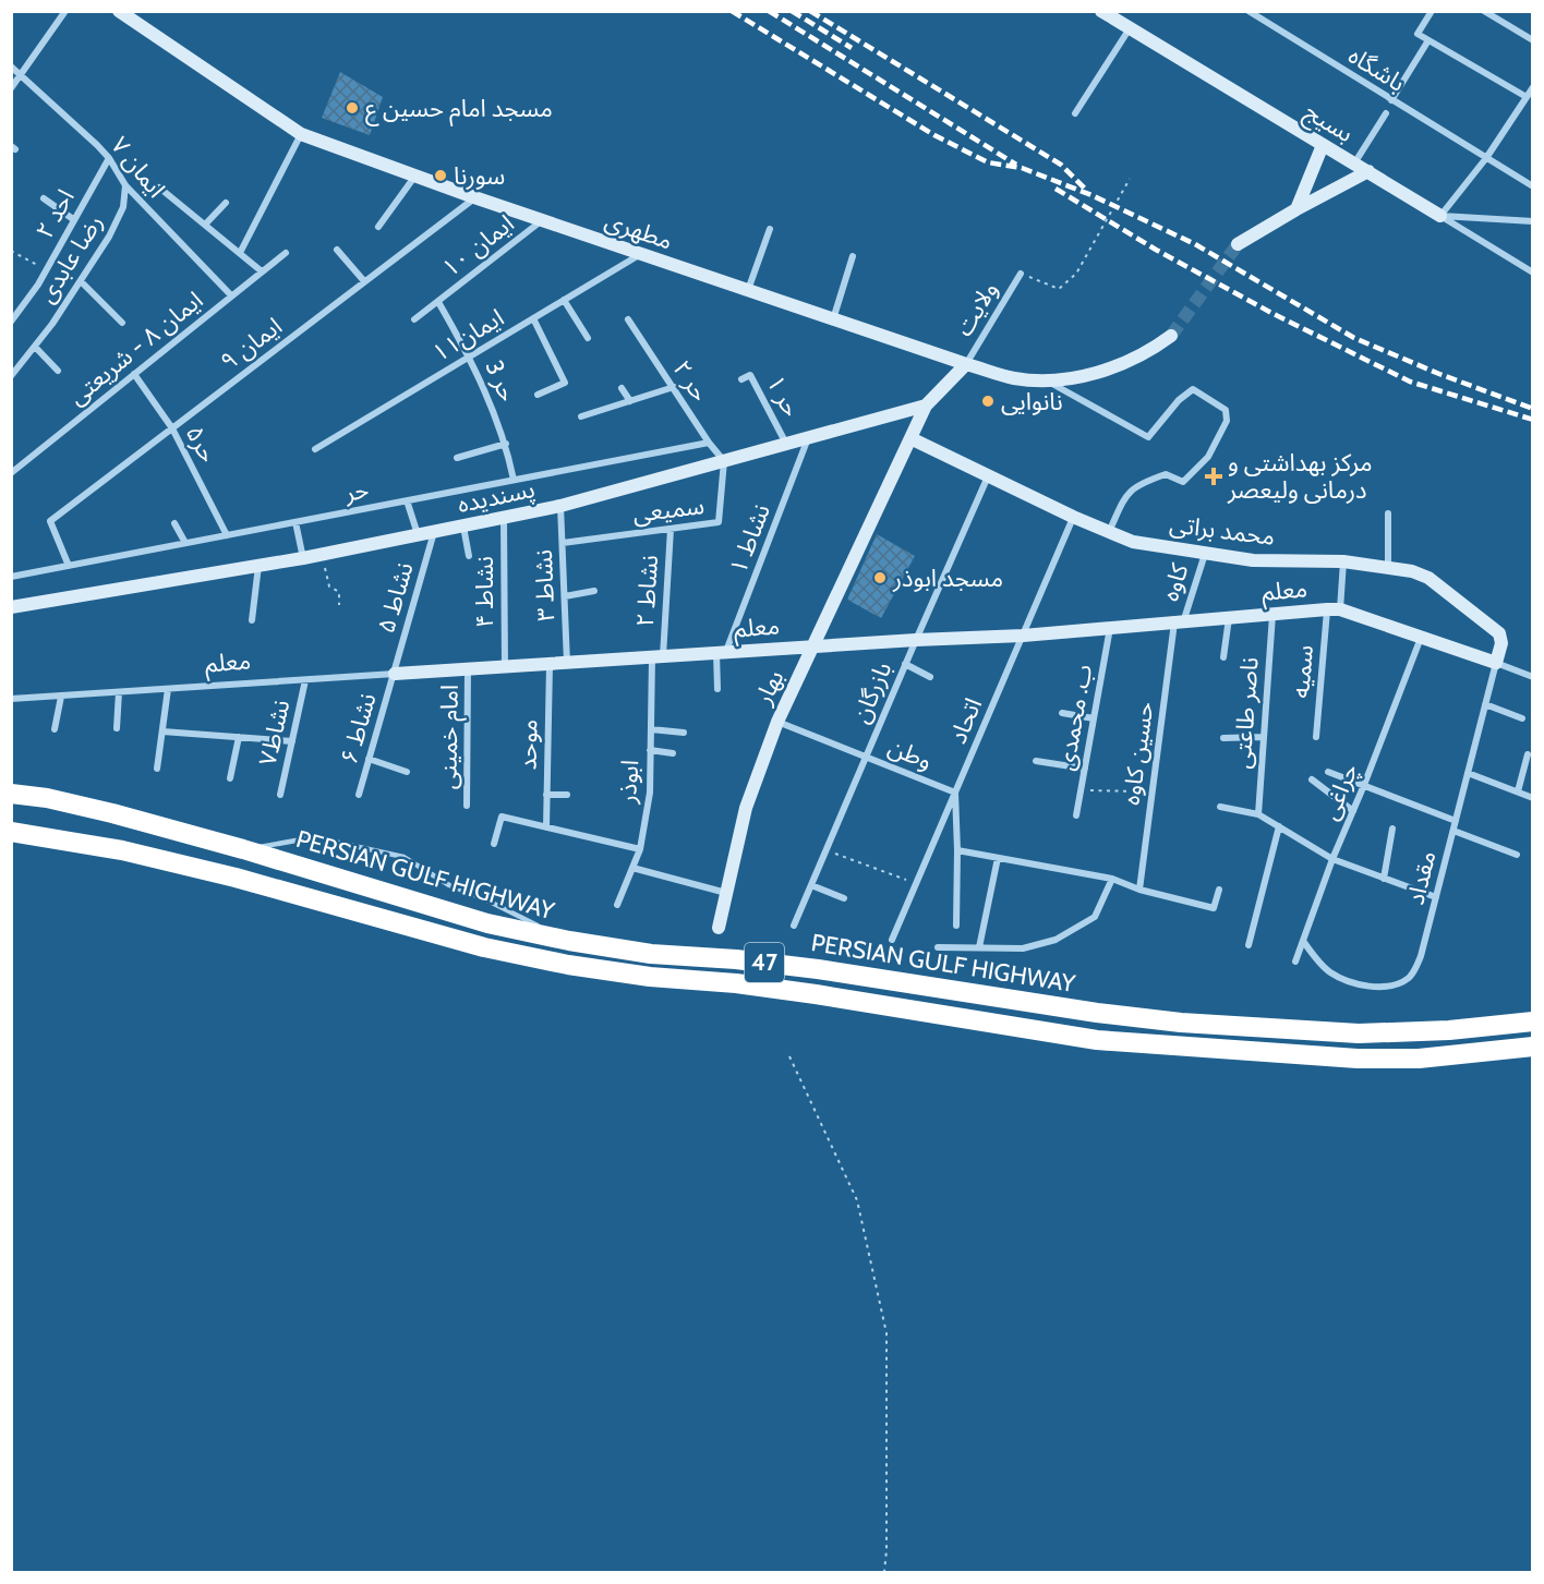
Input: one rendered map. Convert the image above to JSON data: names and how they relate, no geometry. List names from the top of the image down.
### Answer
{
  "streets": {
    "highway": ["PERSIAN GULF HIGHWAY", "47"],
    "street": [
      "باشگاه",
      "بسیج",
      "ایمان ۷",
      "احد ۲",
      "مطهری",
      "ایمان ۱۰",
      "رضا عابدی",
      "ولایت",
      "ایمان۱۱",
      "ایمان ۹",
      "ایمان ۸ - شریعتی",
      "حر 3",
      "حر ۲",
      "حر ۱",
      "حر۵",
      "حر",
      "پسندیده",
      "سمیعی",
      "محمد براتی",
      "نشاط ۱",
      "کاوه",
      "نشاط ۳",
      "معلم",
      "نشاط ۲",
      "نشاط ۴",
      "نشاط ۵",
      "سمیه",
      "بهار",
      "بازرگان",
      "ناصر طاعتی",
      "ب. محمدی",
      "اتحاد",
      "نشاط ۶",
      "نشاط۷",
      "امام خمینی",
      "موحد",
      "وطن",
      "حسین کاوه",
      "ابوذر",
      "چراغی",
      "مقداد"
    ]
  },
  "crossings": [
    ["ایمان ۷", "احد ۲"],
    ["ایمان ۷", "رضا عابدی"],
    ["ایمان ۷", "ایمان ۸ - شریعتی"],
    ["مطهری", "ایمان ۱۰"],
    ["مطهری", "ولایت"],
    ["مطهری", "ایمان۱۱"],
    ["مطهری", "ایمان ۹"],
    ["ایمان ۱۰", "حر 3"],
    ["ایمان۱۱", "حر 3"],
    ["ایمان ۹", "حر۵"],
    ["ایمان ۹", "حر"],
    ["ایمان ۸ - شریعتی", "حر۵"],
    ["حر 3", "حر"],
    ["حر ۲", "حر"],
    ["حر ۲", "پسندیده"],
    ["حر ۲", "سمیعی"],
    ["حر ۱", "پسندیده"],
    ["حر۵", "حر"],
    ["پسندیده", "سمیعی"],
    ["پسندیده", "نشاط ۱"],
    ["پسندیده", "نشاط ۳"],
    ["پسندیده", "نشاط ۴"],
    ["پسندیده", "نشاط ۵"],
    ["پسندیده", "بهار"],
    ["سمیعی", "نشاط ۳"],
    ["سمیعی", "نشاط ۲"],
    ["محمد براتی", "کاوه"],
    ["محمد براتی", "معلم"],
    ["محمد براتی", "سمیه"],
    ["محمد براتی", "بهار"],
    ["محمد براتی", "بازرگان"],
    ["محمد براتی", "اتحاد"],
    ["محمد براتی", "مقداد"],
    ["نشاط ۱", "معلم"],
    ["کاوه", "معلم"],
    ["کاوه", "حسین کاوه"],
    ["نشاط ۳", "معلم"],
    ["معلم", "نشاط ۲"],
    ["معلم", "نشاط ۴"],
    ["معلم", "نشاط ۵"],
    ["معلم", "سمیه"],
    ["معلم", "بهار"],
    ["معلم", "بازرگان"],
    ["معلم", "ناصر طاعتی"],
    ["معلم", "ب. محمدی"],
    ["معلم", "اتحاد"],
    ["معلم", "نشاط ۶"],
    ["معلم", "نشاط۷"],
    ["معلم", "امام خمینی"],
    ["معلم", "موحد"],
    ["معلم", "حسین کاوه"],
    ["معلم", "ابوذر"],
    ["معلم", "چراغی"],
    ["معلم", "مقداد"],
    ["نشاط ۲", "ابوذر"],
    ["نشاط ۵", "نشاط ۶"],
    ["بهار", "وطن"],
    ["بازرگان", "وطن"],
    ["اتحاد", "وطن"],
    ["چراغی", "مقداد"]
  ],
  "places": {
    "other": [
      "مسجد امام حسین ع",
      "سورنا",
      "نانوایی",
      "مسجد ابوذر"
    ],
    "health": ["مرکز بهداشتی و درمانی ولیعصر"]
  }
}
